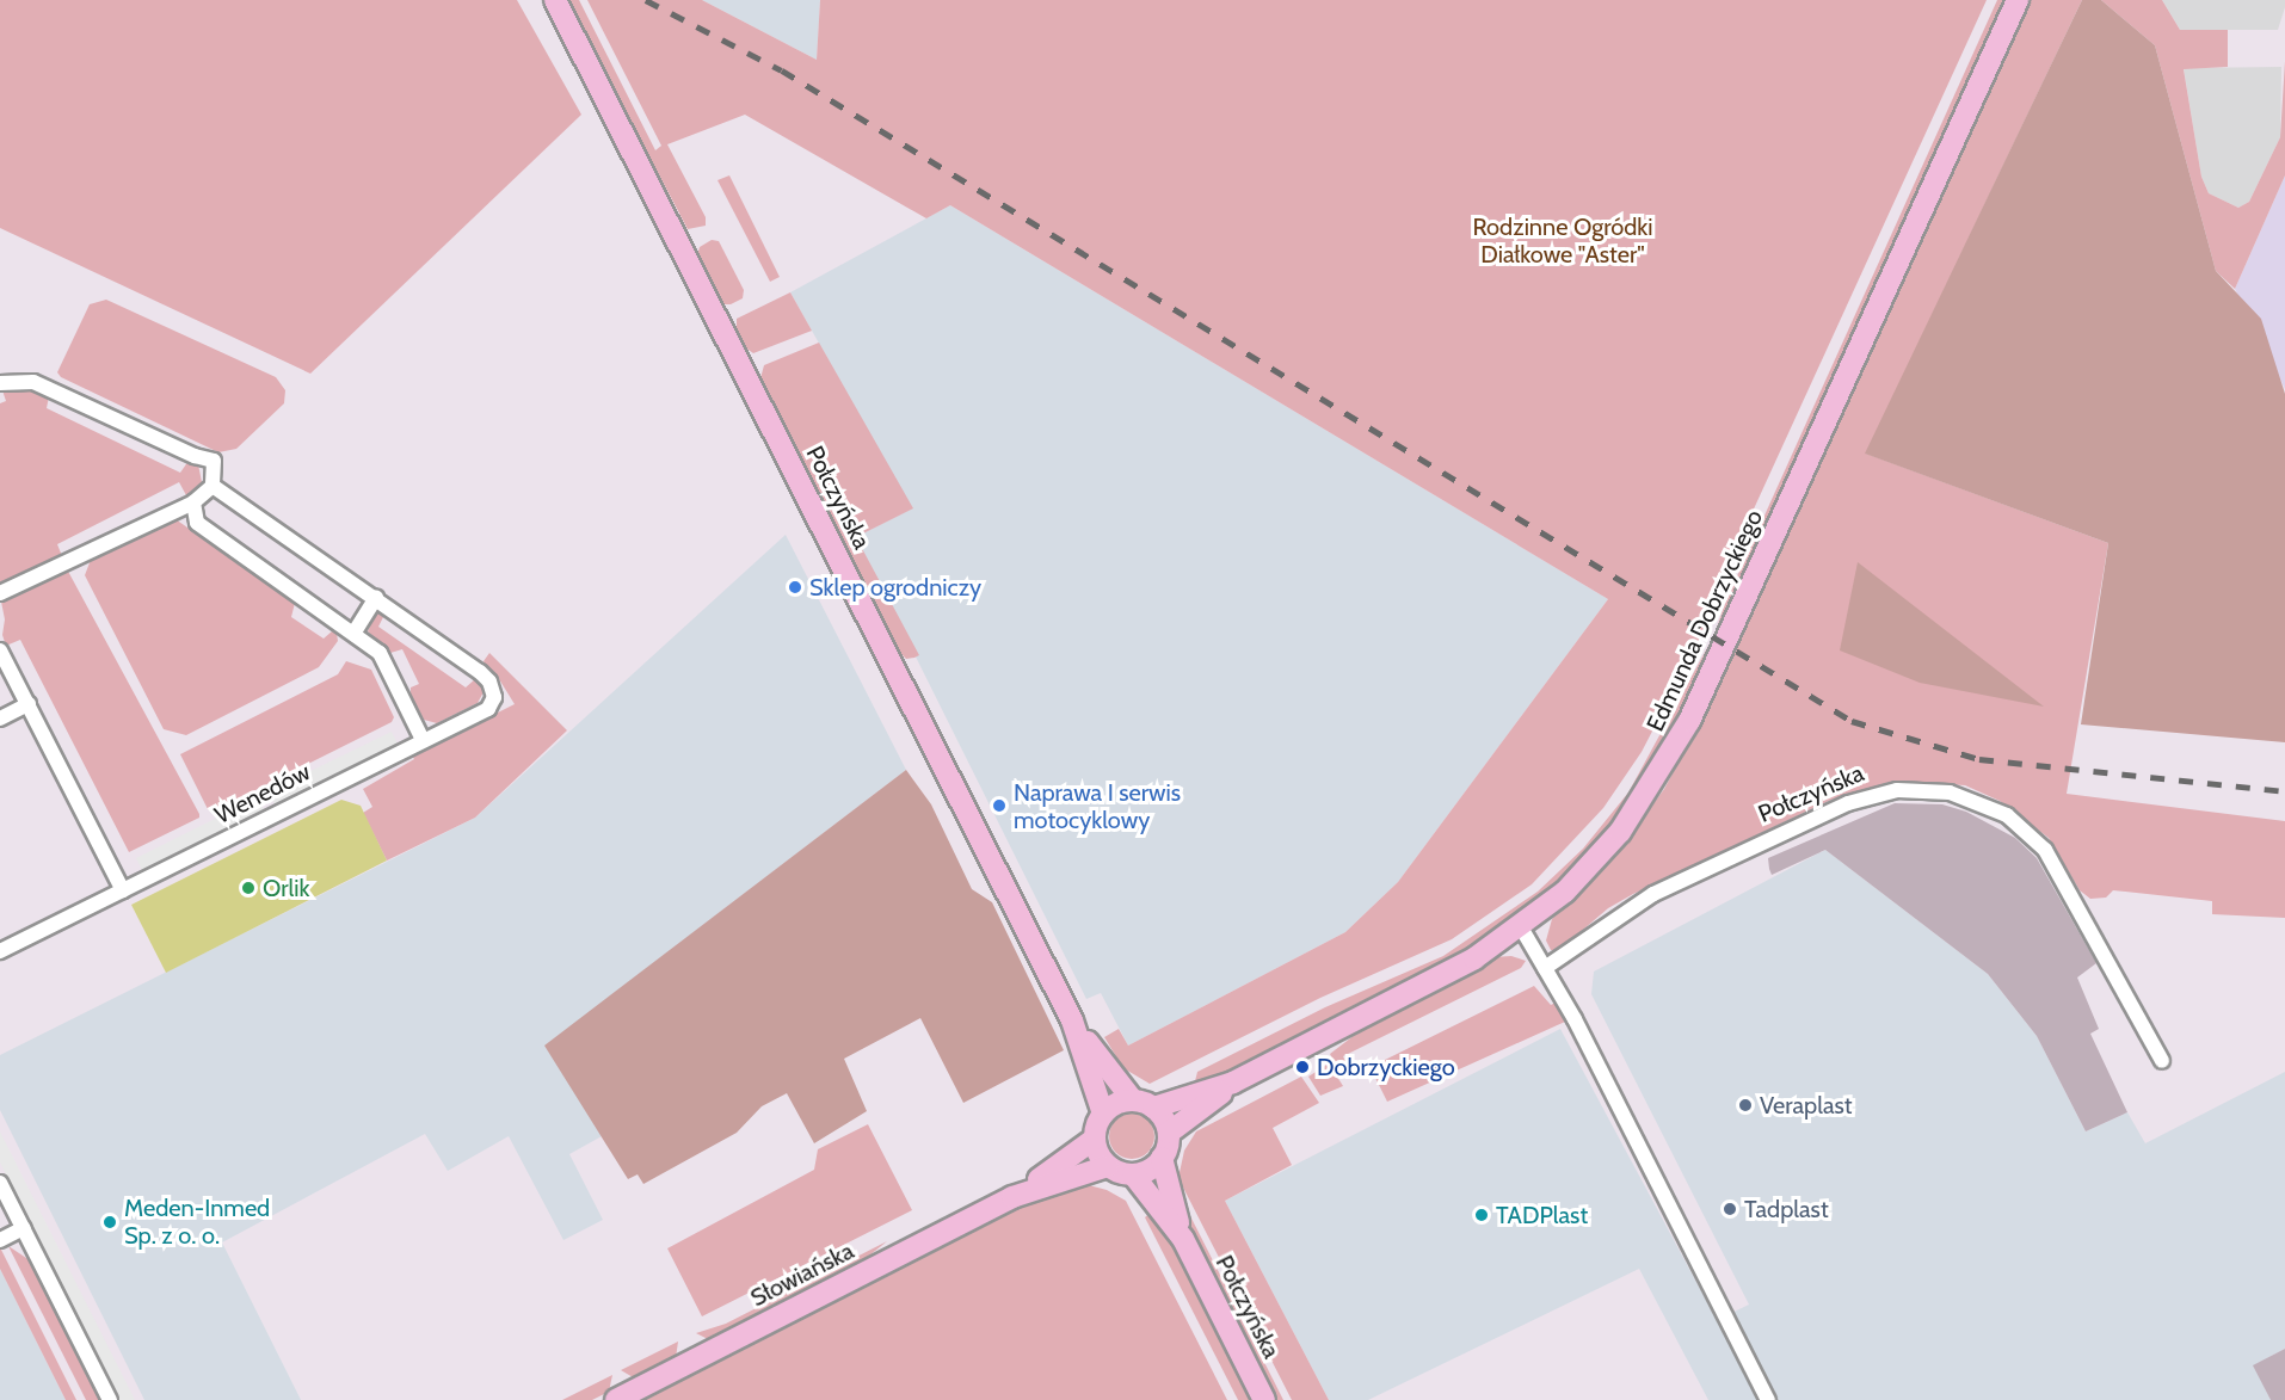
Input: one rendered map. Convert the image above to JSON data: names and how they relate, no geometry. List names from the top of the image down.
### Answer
{
  "streets": {
    "main road": ["Połczyńska", "Edmunda Dobrzyckiego", "Słowiańska"],
    "street": ["Wenedów"]
  },
  "crossings": [
    ["Połczyńska", "Edmunda Dobrzyckiego"],
    ["Połczyńska", "Słowiańska"],
    ["Edmunda Dobrzyckiego", "Słowiańska"]
  ],
  "parks": ["Rodzinne Ogródki Diałkowe \"Aster\""],
  "places": [
    "Sklep ogrodniczy",
    "Naprawa I serwis motocyklowy",
    "Orlik",
    "Dobrzyckiego",
    "Veraplast",
    "Tadplast",
    "TADPlast",
    "Meden-Inmed Sp. z o. o."
  ]
}
